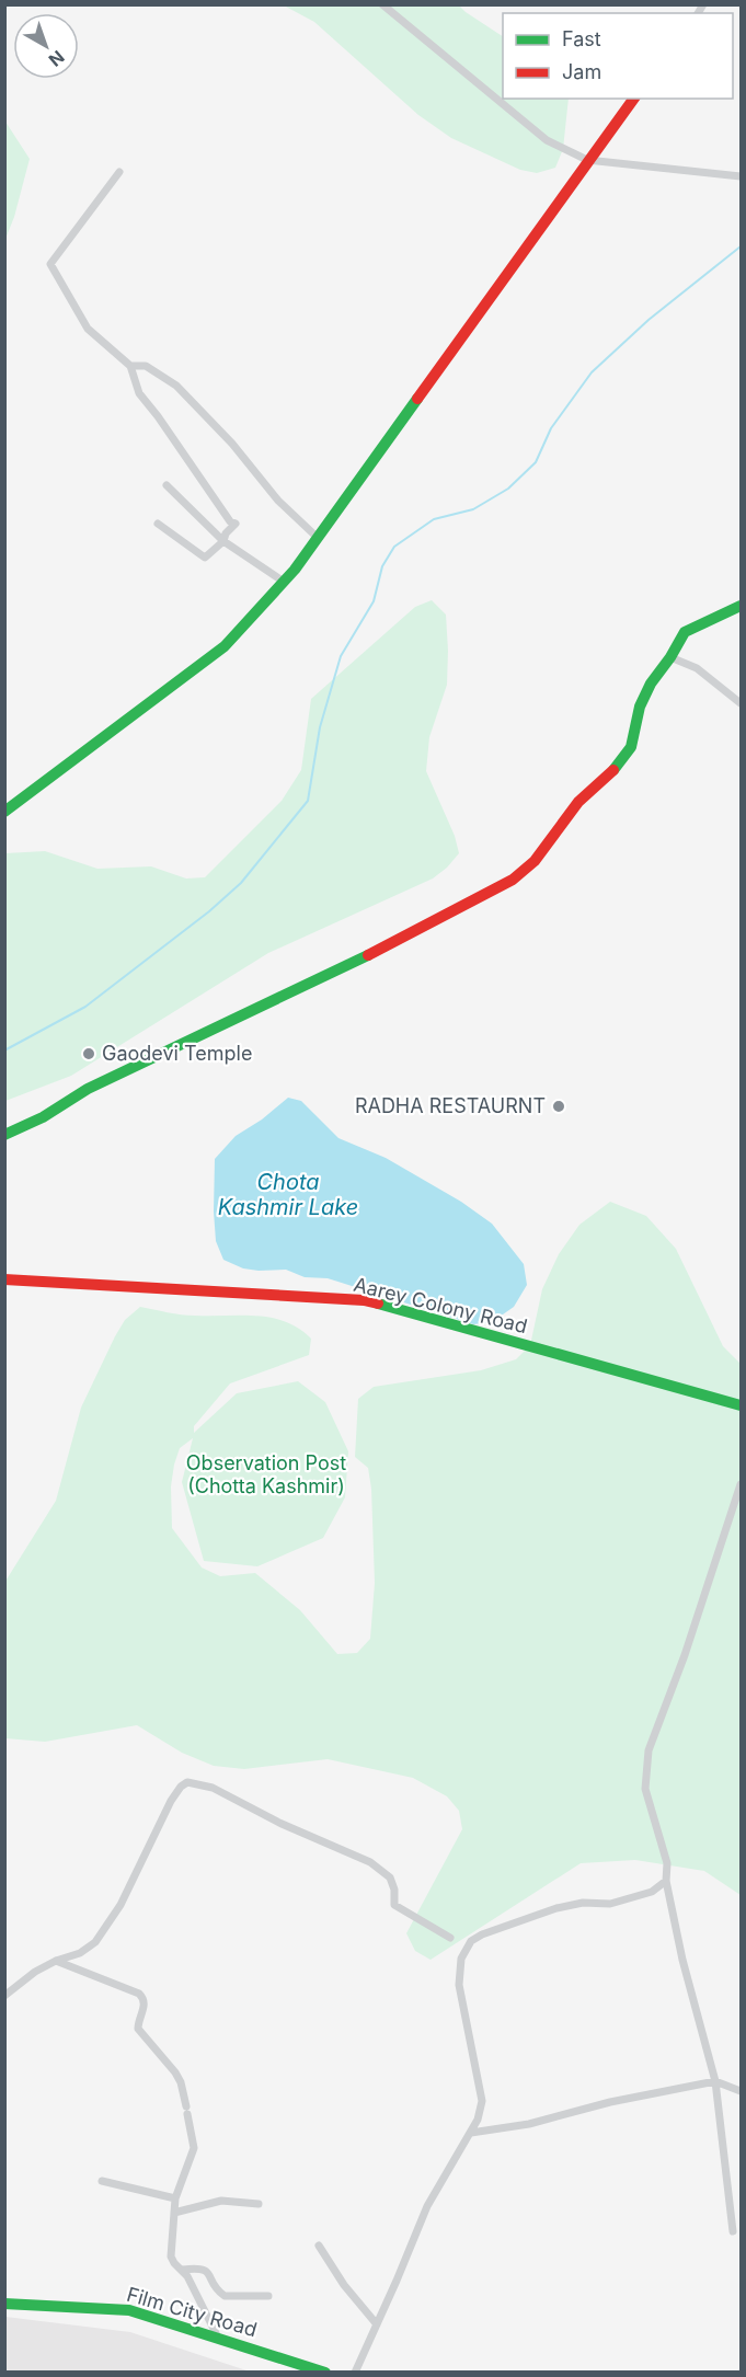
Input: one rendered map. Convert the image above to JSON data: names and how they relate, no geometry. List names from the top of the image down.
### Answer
{
  "streets": {
    "street": ["Aarey Colony Road", "Film City Road"]
  },
  "water": ["Chota Kashmir Lake"],
  "parks": ["Observation Post (Chotta Kashmir)"],
  "places": ["Gaodevi Temple", "RADHA RESTAURNT"],
  "legend": ["Fast", "Jam"],
  "north": "bottom right"
}
